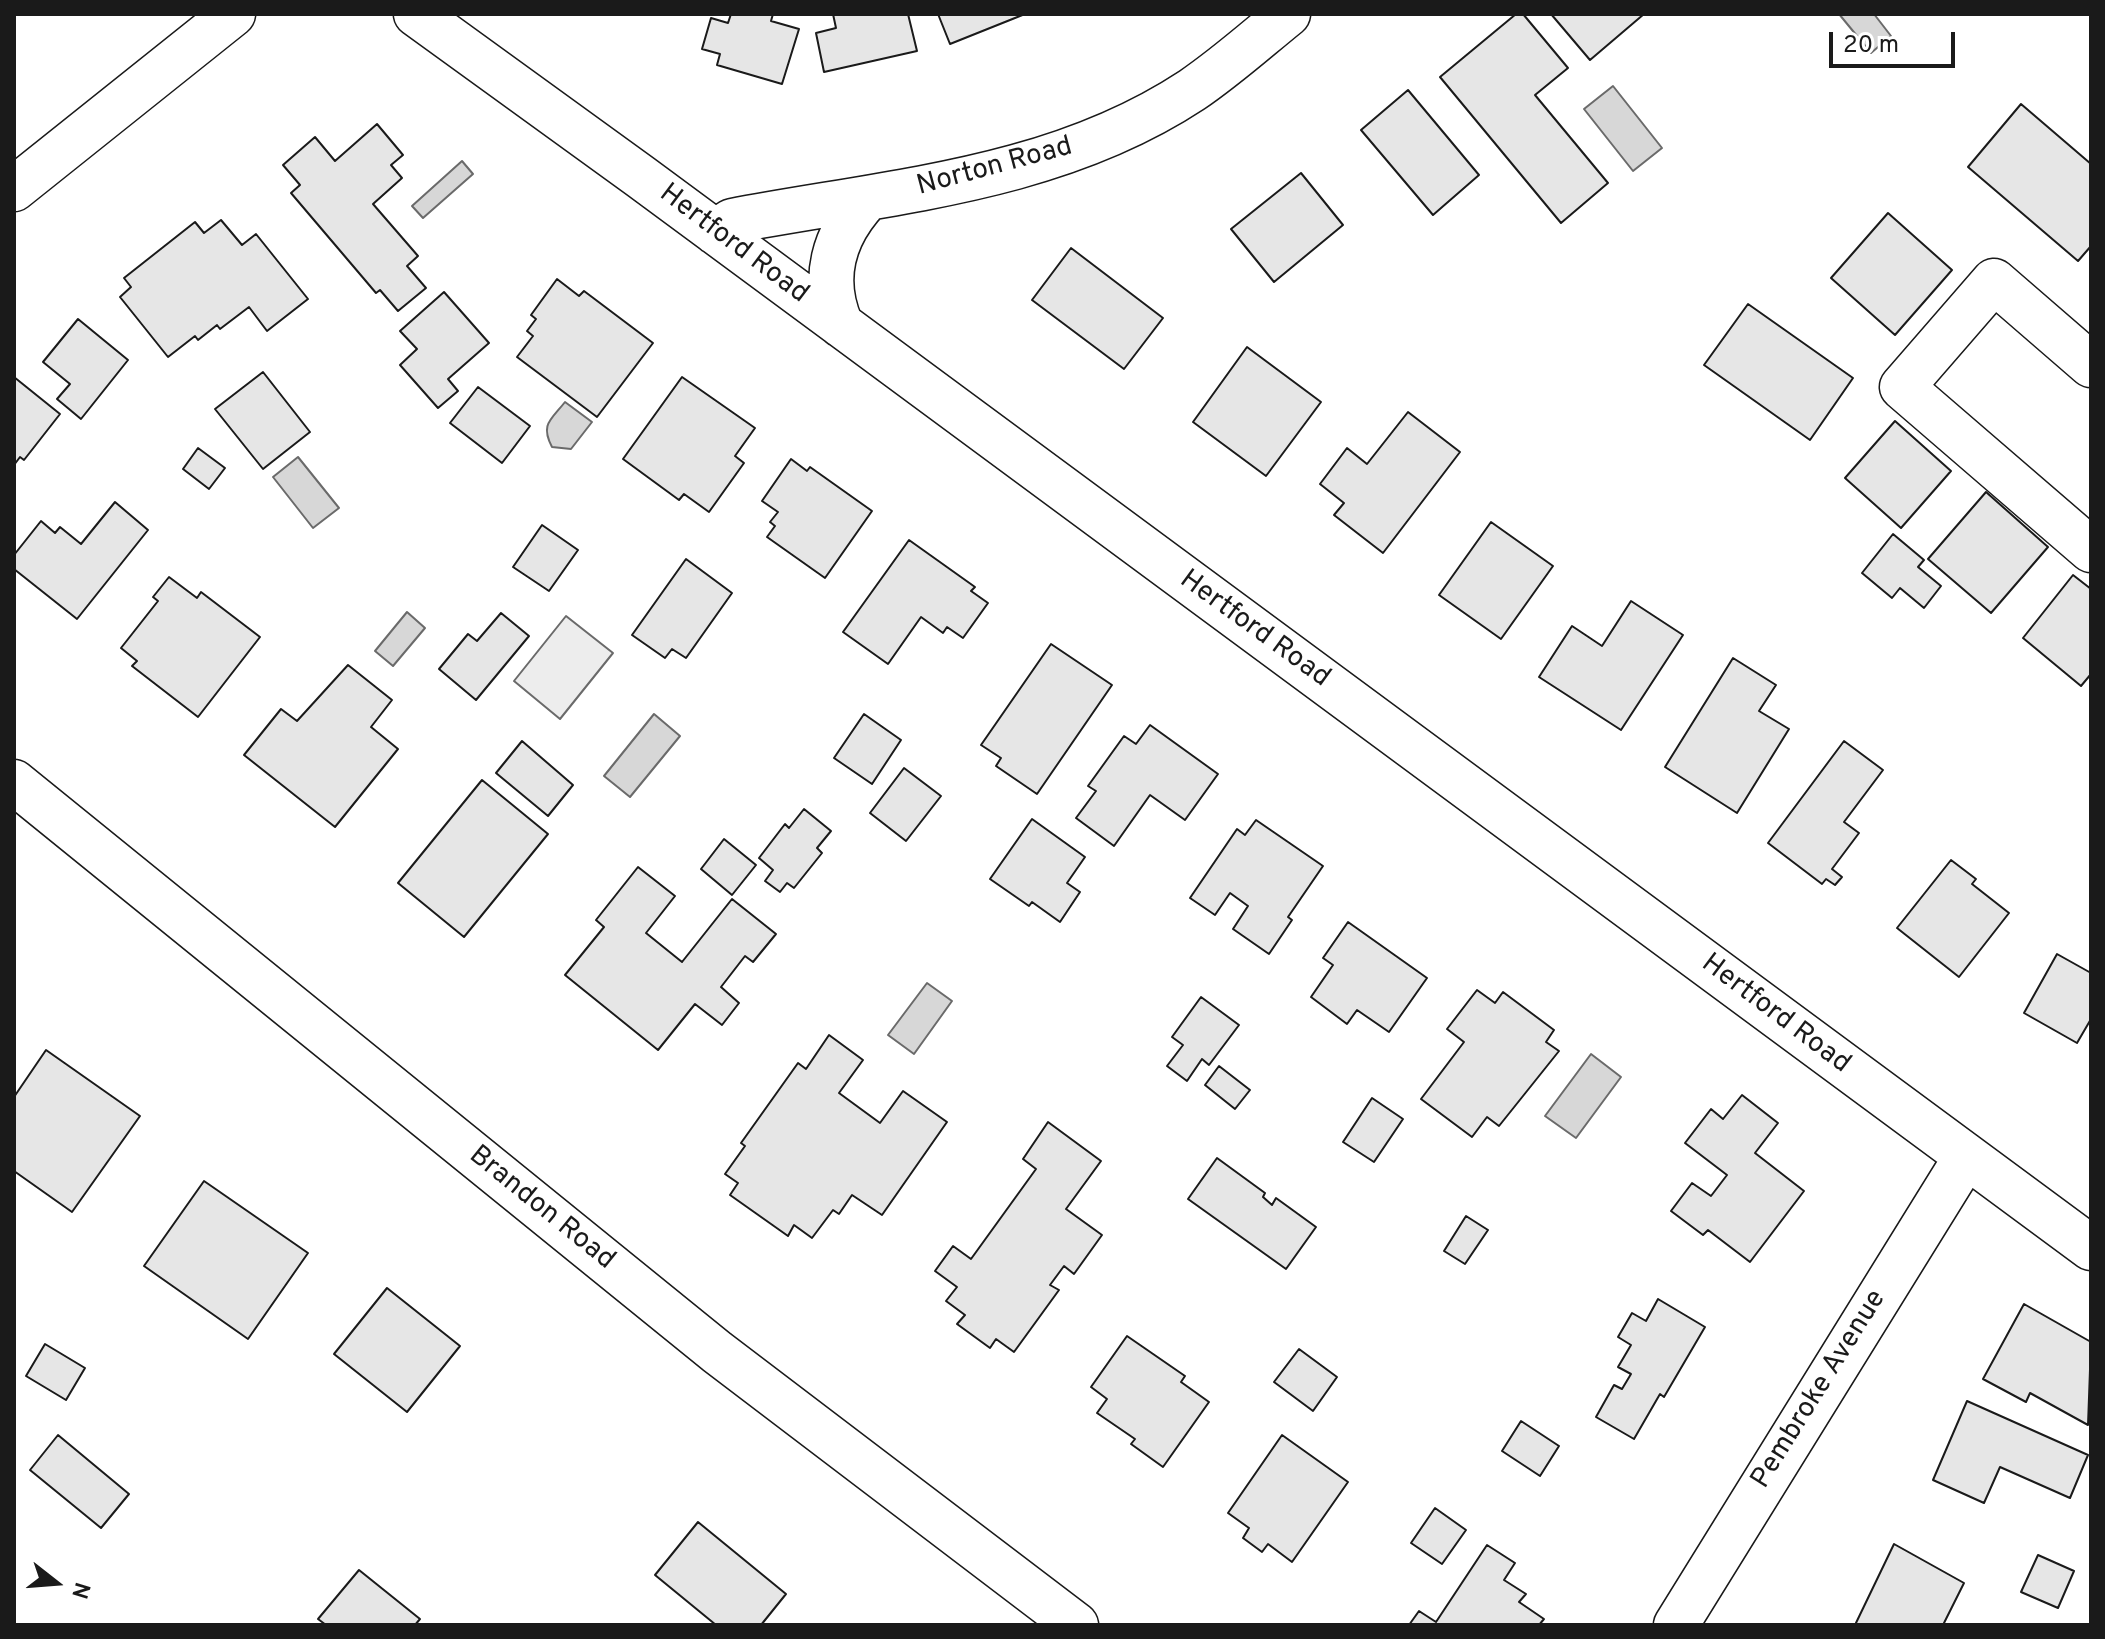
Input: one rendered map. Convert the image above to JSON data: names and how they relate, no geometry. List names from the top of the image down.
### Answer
{
  "streets": {
    "street": [
      "Norton Road",
      "Hertford Road",
      "Brandon Road",
      "Pembroke Avenue"
    ]
  },
  "crossings": [
    ["Norton Road", "Hertford Road"],
    ["Hertford Road", "Pembroke Avenue"]
  ],
  "scale_bar": "20 m",
  "north": "right"
}
